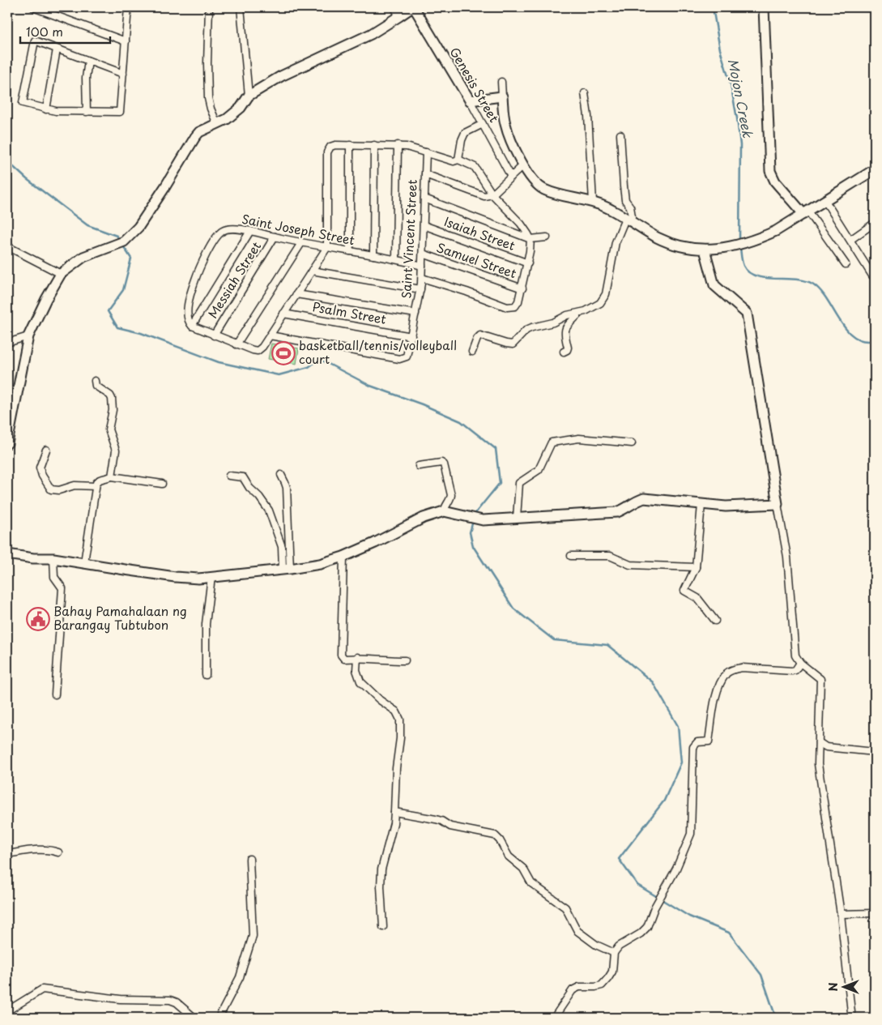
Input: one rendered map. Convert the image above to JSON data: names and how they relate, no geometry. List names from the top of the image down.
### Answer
{
  "streets": {
    "street": [
      "Genesis Street",
      "Saint Joseph Street",
      "Isaiah Street",
      "Saint Vincent Street",
      "Samuel Street",
      "Messiah Street",
      "Psalm Street"
    ]
  },
  "crossings": [
    ["Saint Joseph Street", "Saint Vincent Street"],
    ["Saint Joseph Street", "Messiah Street"],
    ["Isaiah Street", "Saint Vincent Street"],
    ["Saint Vincent Street", "Samuel Street"],
    ["Saint Vincent Street", "Psalm Street"]
  ],
  "water": ["Mojon Creek"],
  "places": {
    "sports": ["basketball/tennis/volleyball court"],
    "public building": ["Bahay Pamahalaan ng Barangay Tubtubon"]
  },
  "scale_bar": "100 m",
  "north": "left"
}
